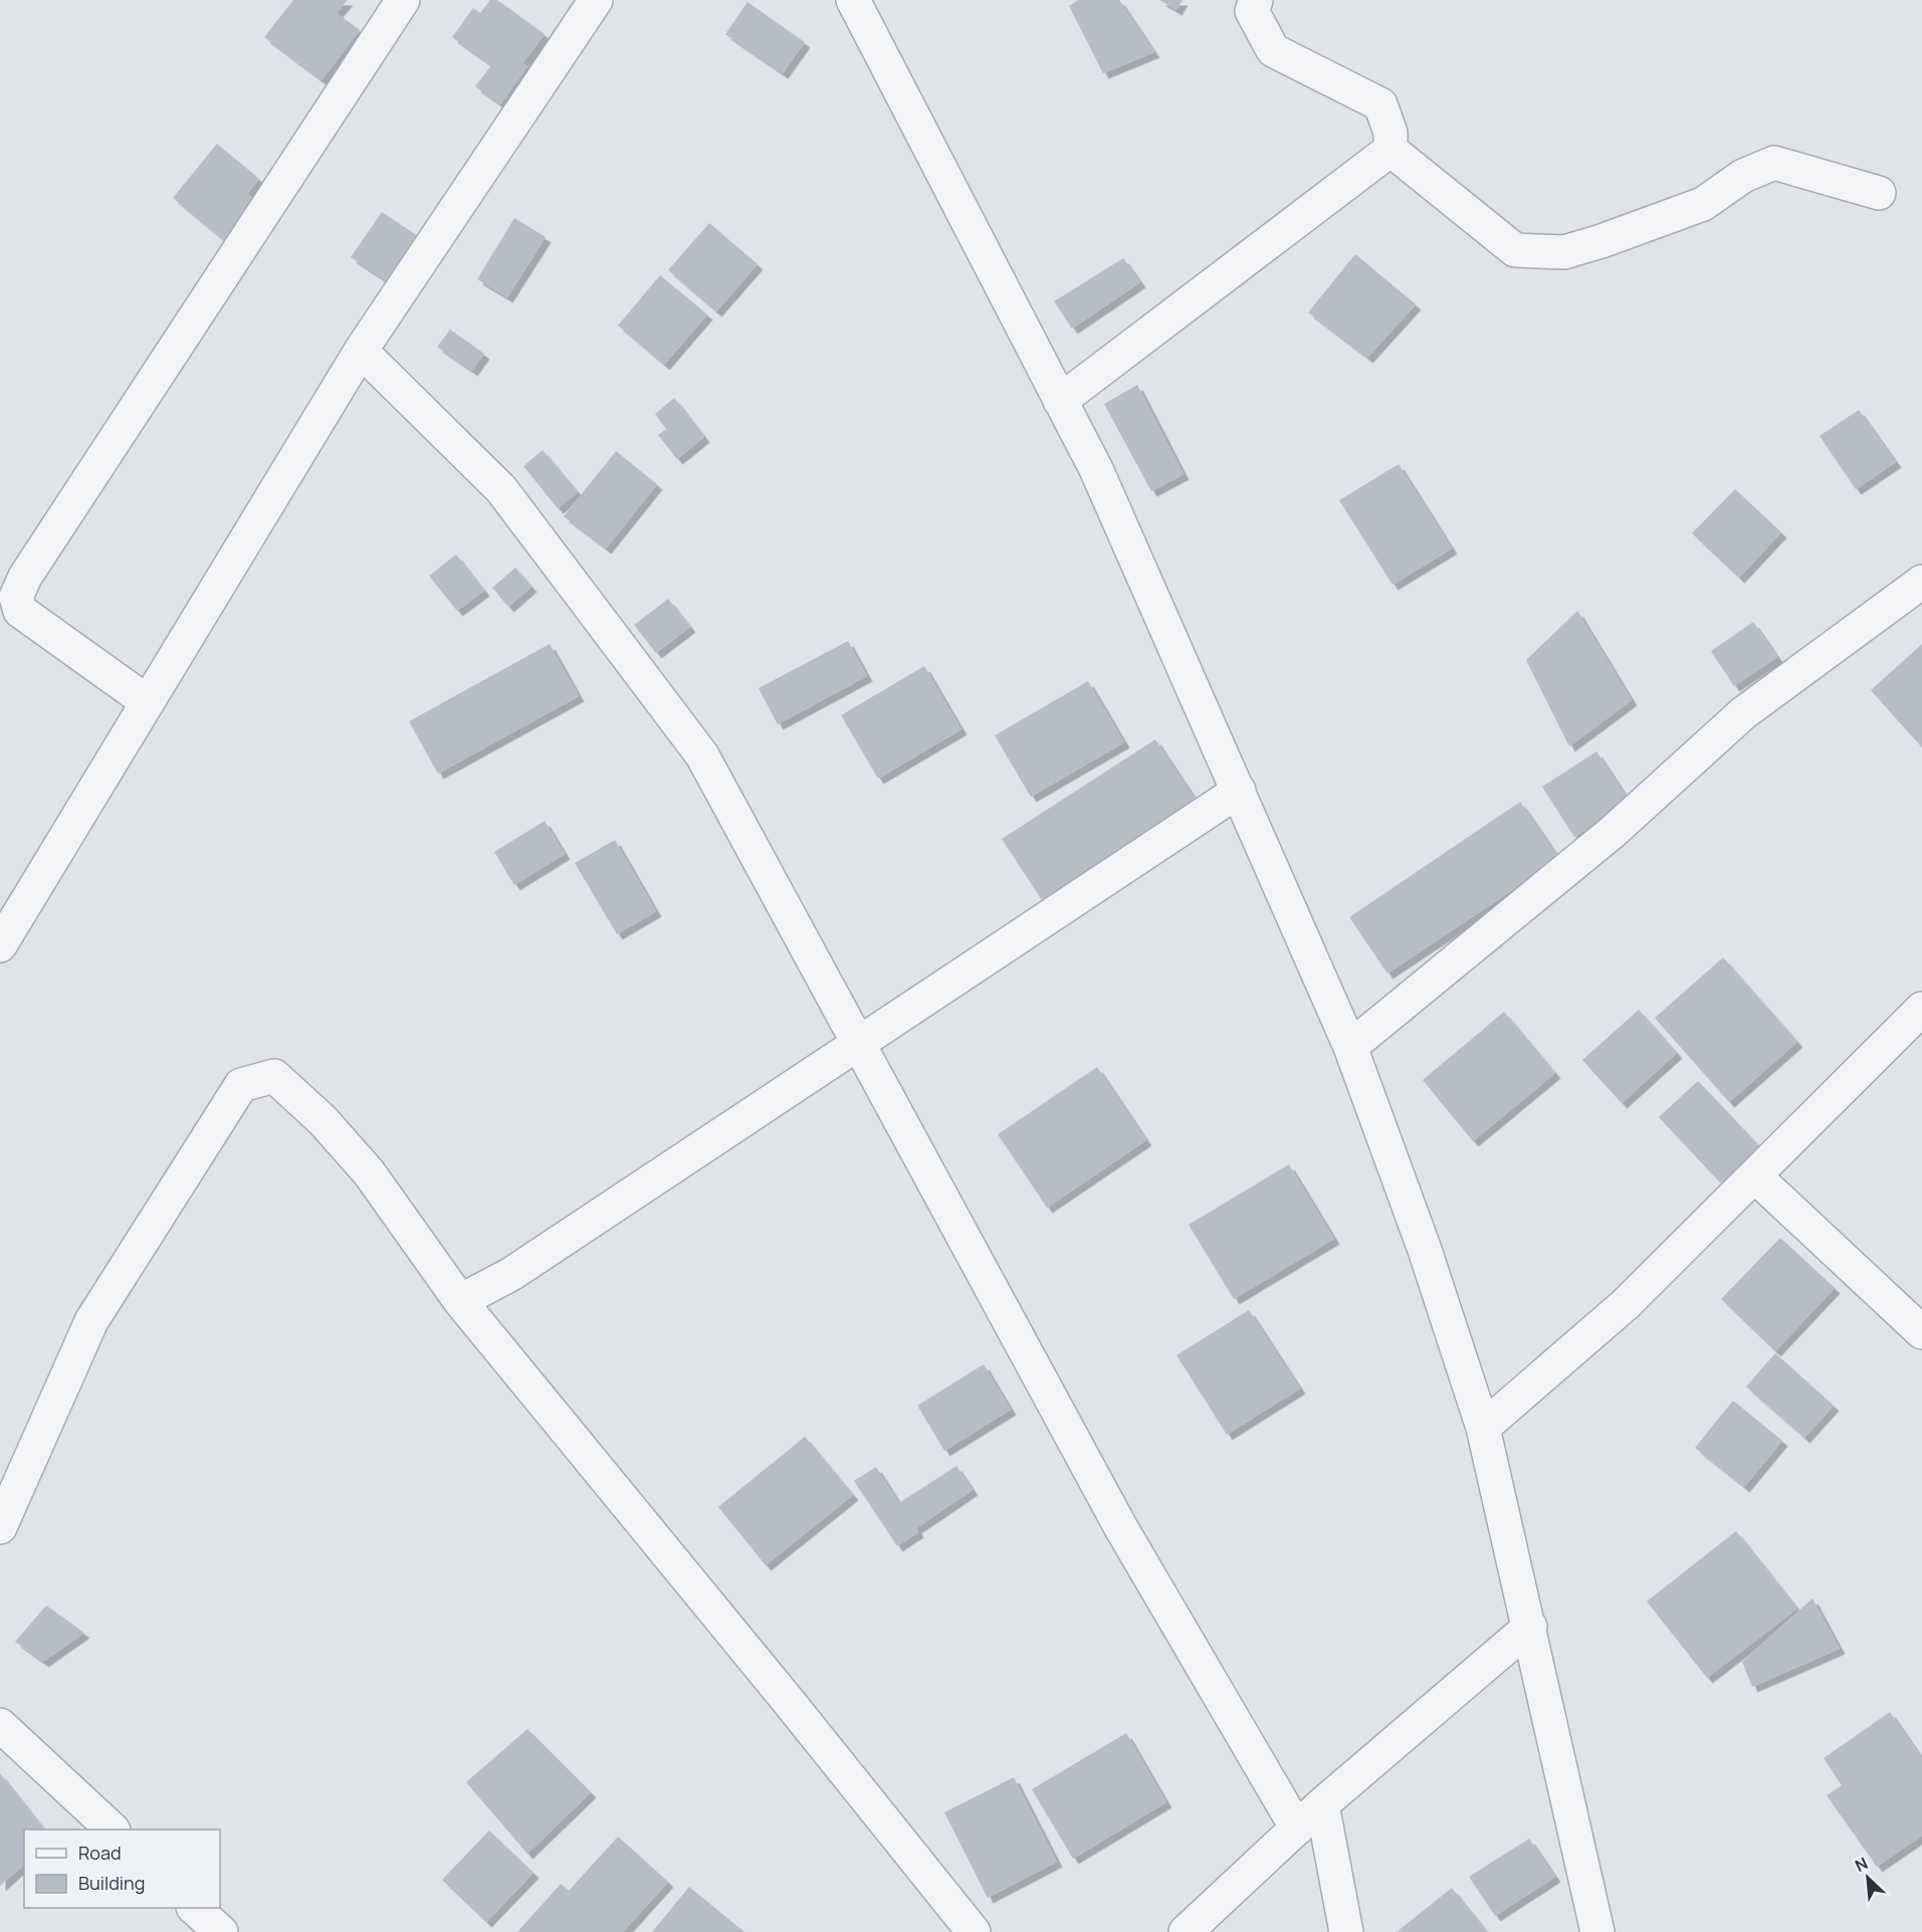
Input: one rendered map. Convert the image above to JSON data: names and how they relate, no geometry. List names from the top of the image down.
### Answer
{
  "legend": ["Road", "Building"],
  "north": "top left"
}
